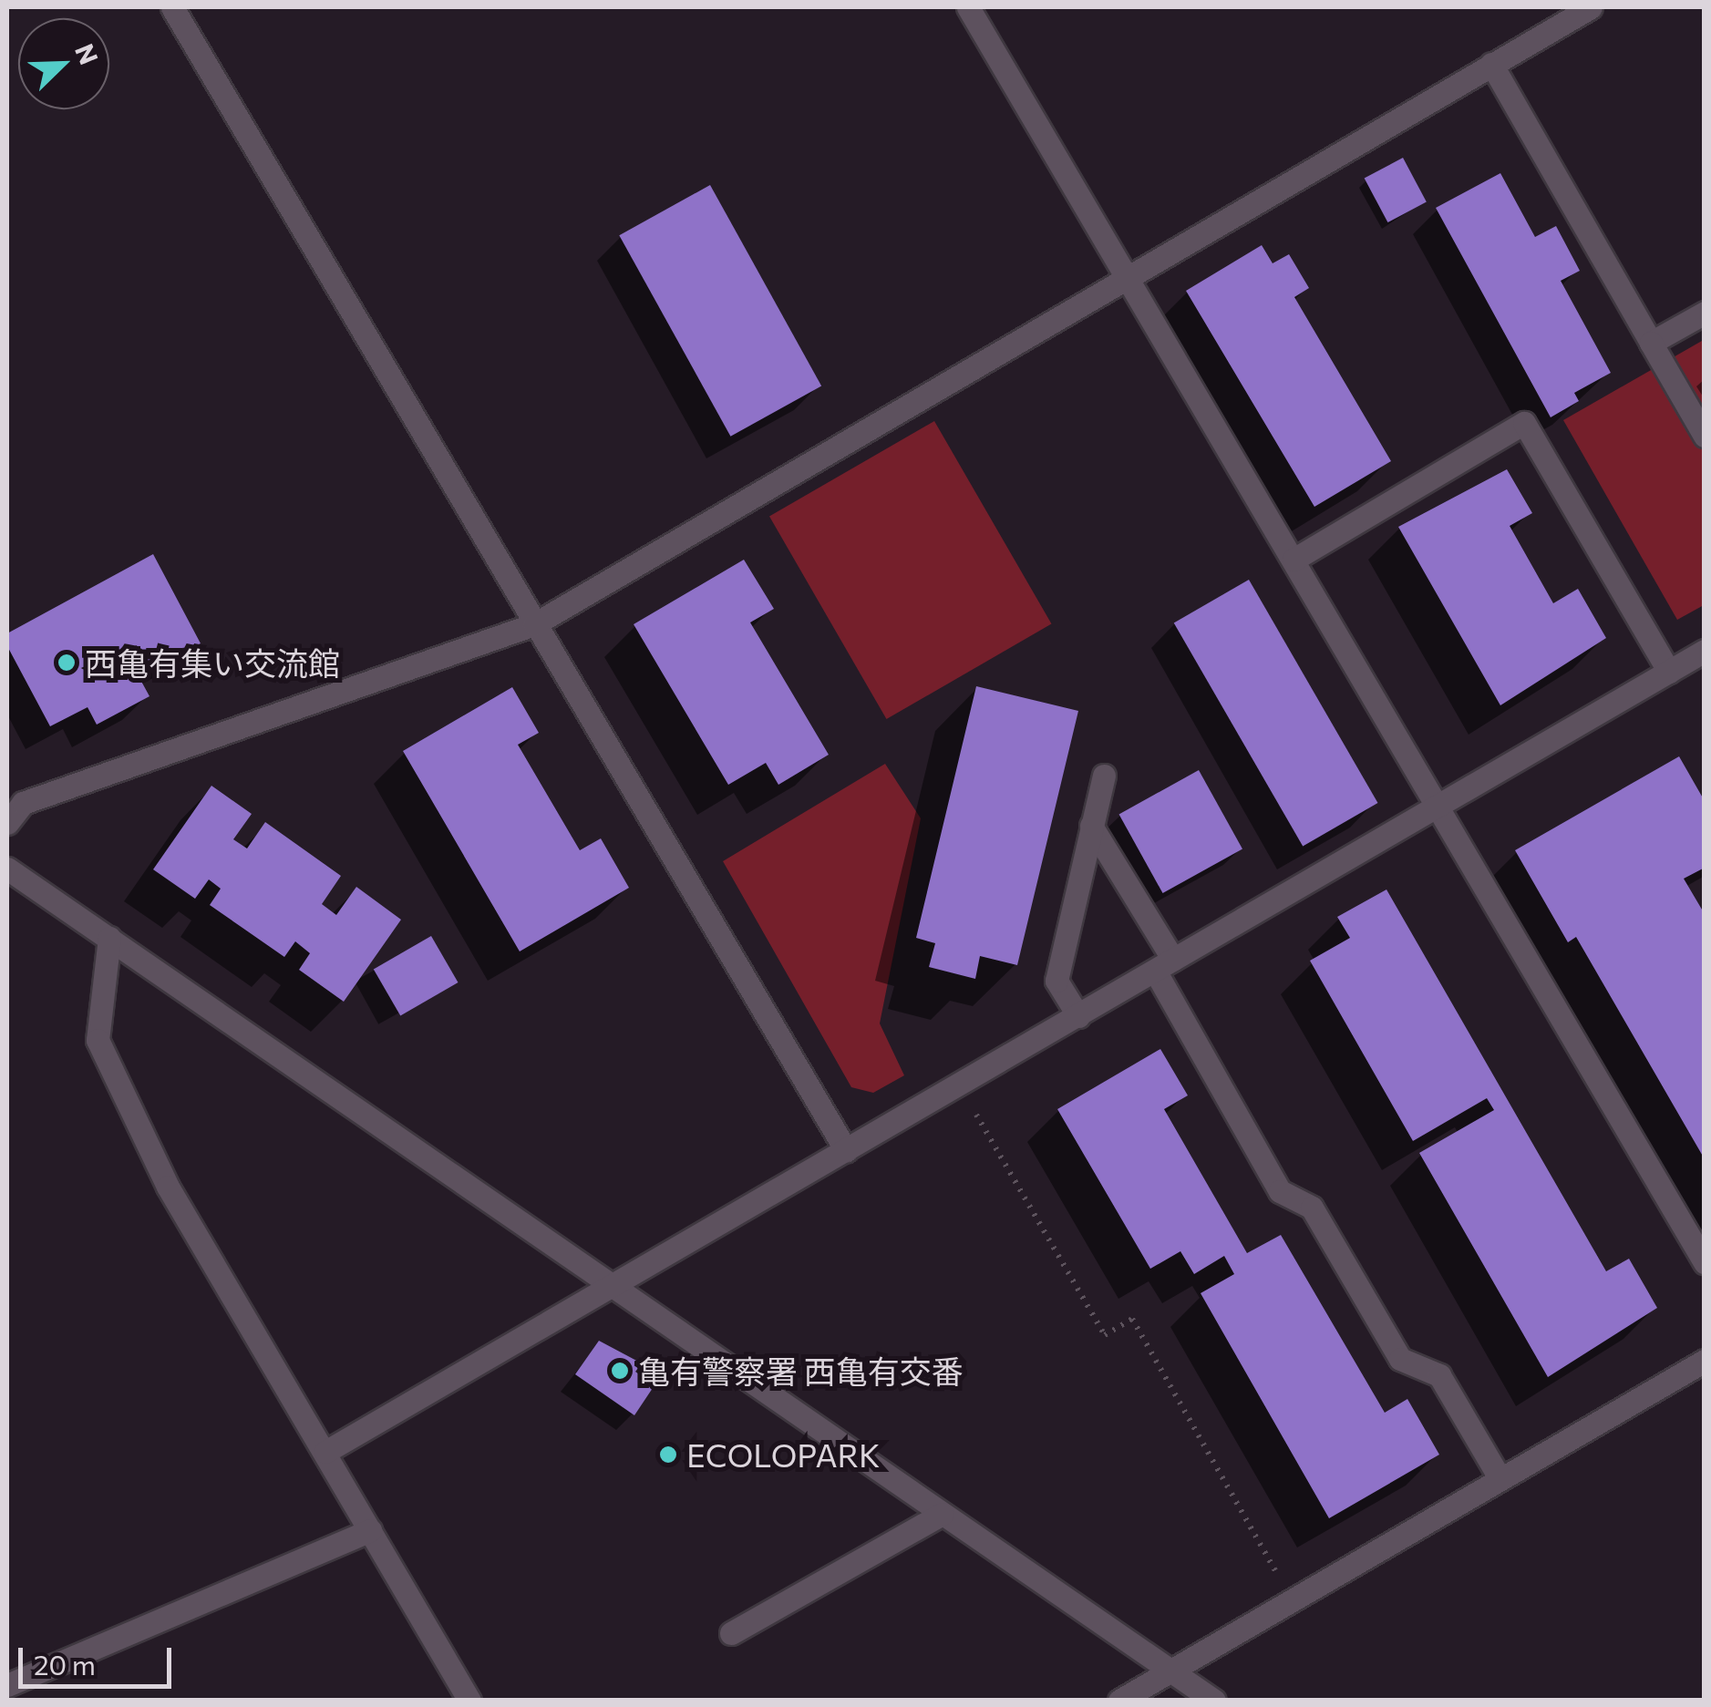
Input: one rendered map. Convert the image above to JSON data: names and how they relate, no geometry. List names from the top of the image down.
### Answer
{
  "places": ["西亀有集い交流館", "亀有警察署 西亀有交番", "ECOLOPARK"],
  "scale_bar": "20 m",
  "north": "top right"
}
